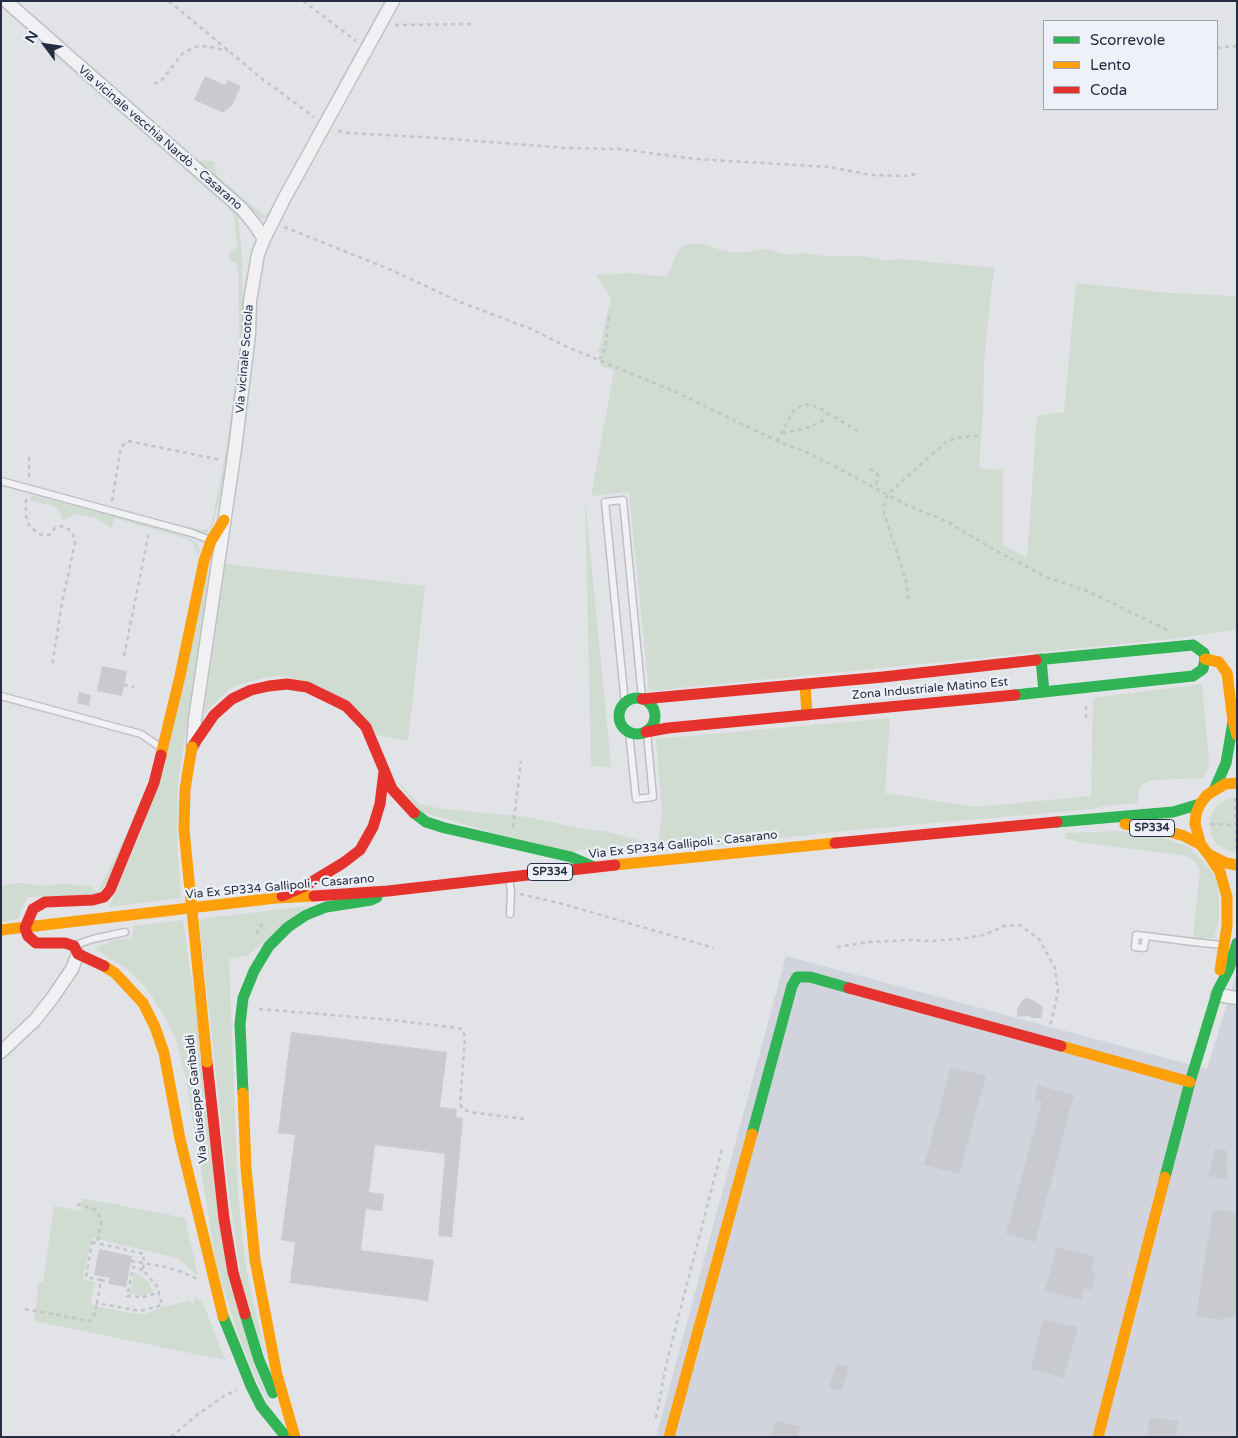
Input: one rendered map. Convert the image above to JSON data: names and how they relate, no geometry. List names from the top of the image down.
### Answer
{
  "streets": {
    "main road": [
      "Zona Industriale Matino Est",
      "SP334",
      "Via Ex SP334 Gallipoli - Casarano",
      "Via Giuseppe Garibaldi"
    ],
    "street": ["Via vicinale vecchia Nardò - Casarano", "Via vicinale Scotola"]
  },
  "crossings": [
    ["Via vicinale vecchia Nardò - Casarano", "Via vicinale Scotola"],
    ["Via vicinale Scotola", "Via Giuseppe Garibaldi"],
    ["SP334", "Via Ex SP334 Gallipoli - Casarano"]
  ],
  "legend": ["Scorrevole", "Lento", "Coda"],
  "north": "top left"
}
